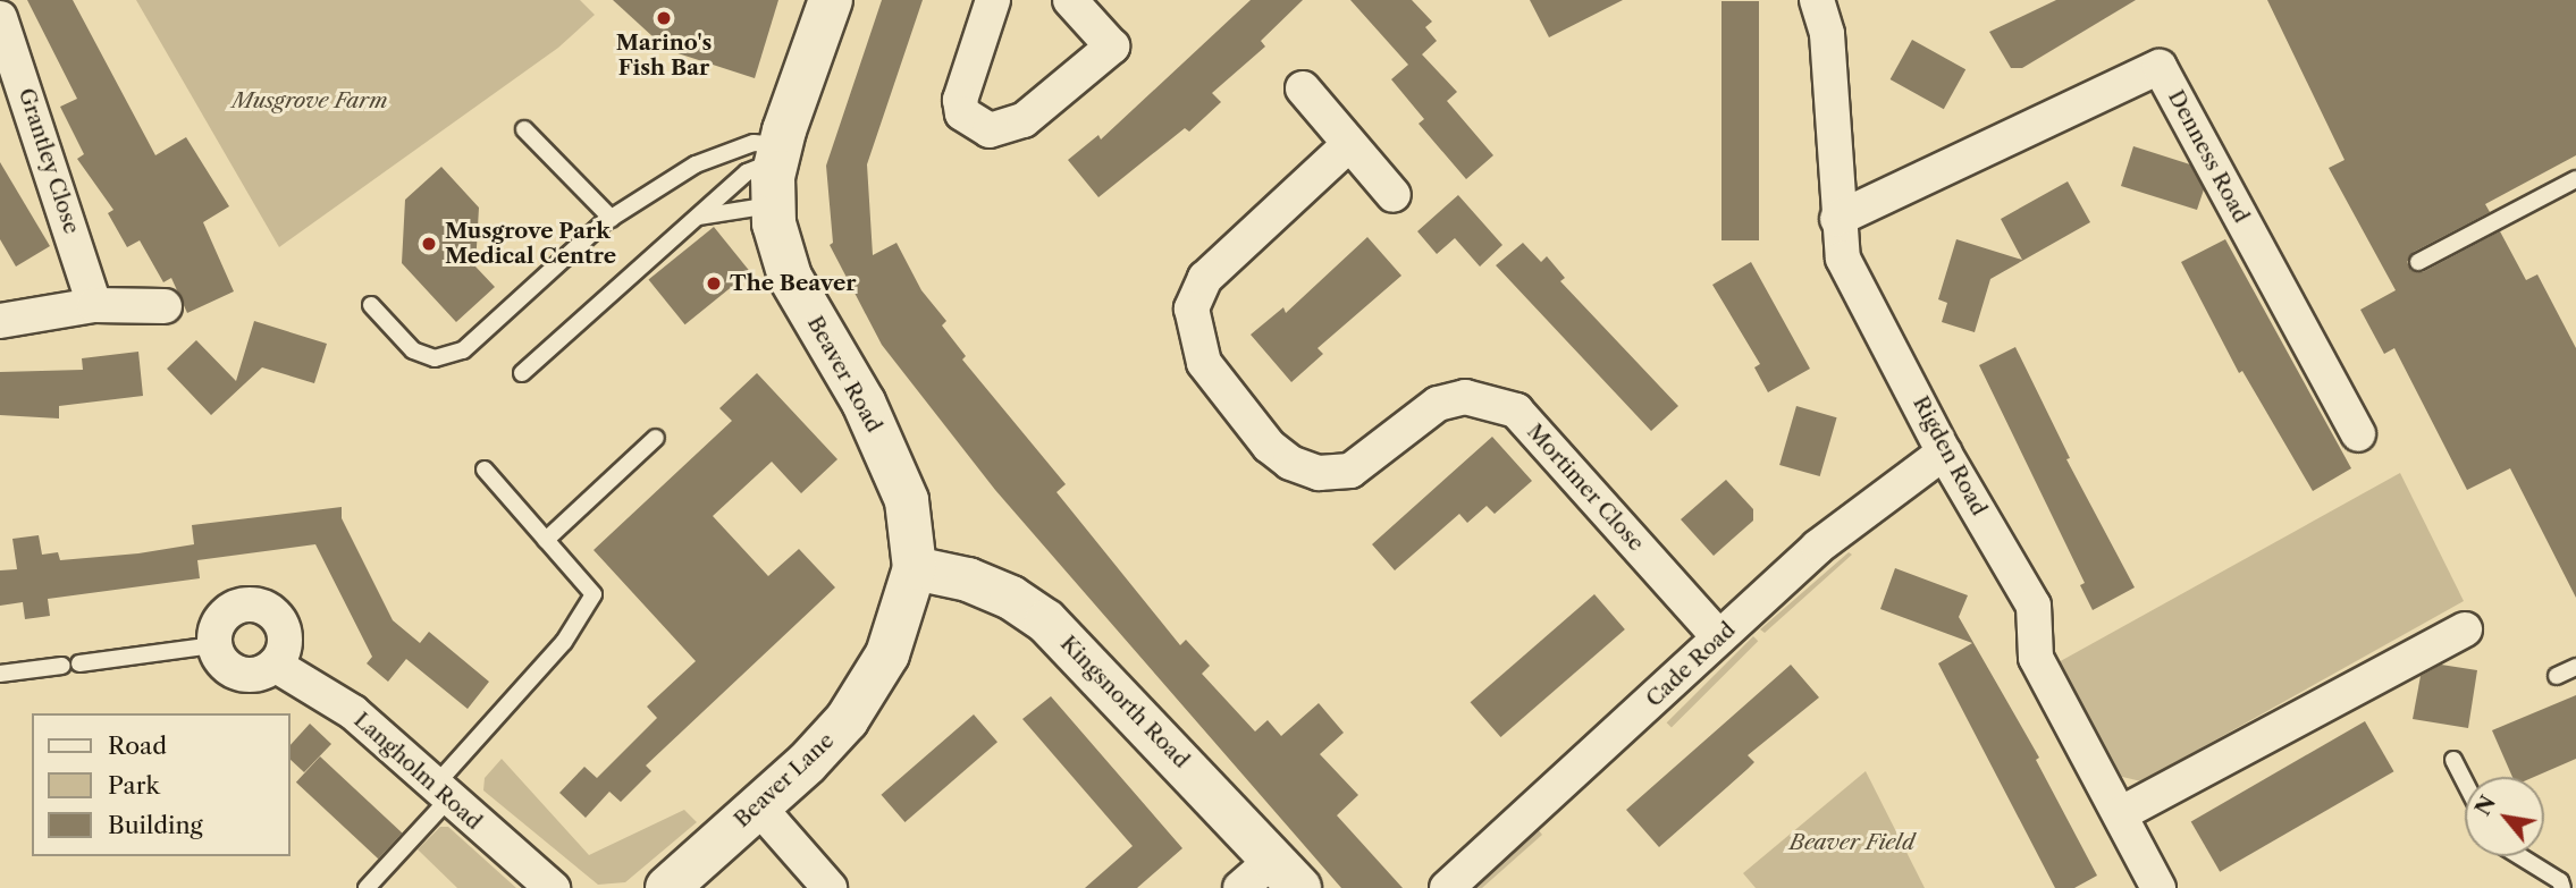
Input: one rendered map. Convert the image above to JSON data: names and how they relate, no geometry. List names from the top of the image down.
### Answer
{
  "streets": {
    "main road": ["Beaver Road", "Kingsnorth Road", "Beaver Lane"],
    "street": [
      "Denness Road",
      "Grantley Close",
      "Rigden Road",
      "Mortimer Close",
      "Cade Road",
      "Langholm Road"
    ]
  },
  "crossings": [
    ["Denness Road", "Rigden Road"],
    ["Beaver Road", "Kingsnorth Road"],
    ["Beaver Road", "Beaver Lane"],
    ["Rigden Road", "Cade Road"],
    ["Mortimer Close", "Cade Road"],
    ["Kingsnorth Road", "Beaver Lane"]
  ],
  "parks": ["Musgrove Farm", "Beaver Field"],
  "places": ["Marino's Fish Bar", "Musgrove Park Medical Centre", "The Beaver"],
  "legend": ["Road", "Park", "Building"],
  "north": "top left"
}
